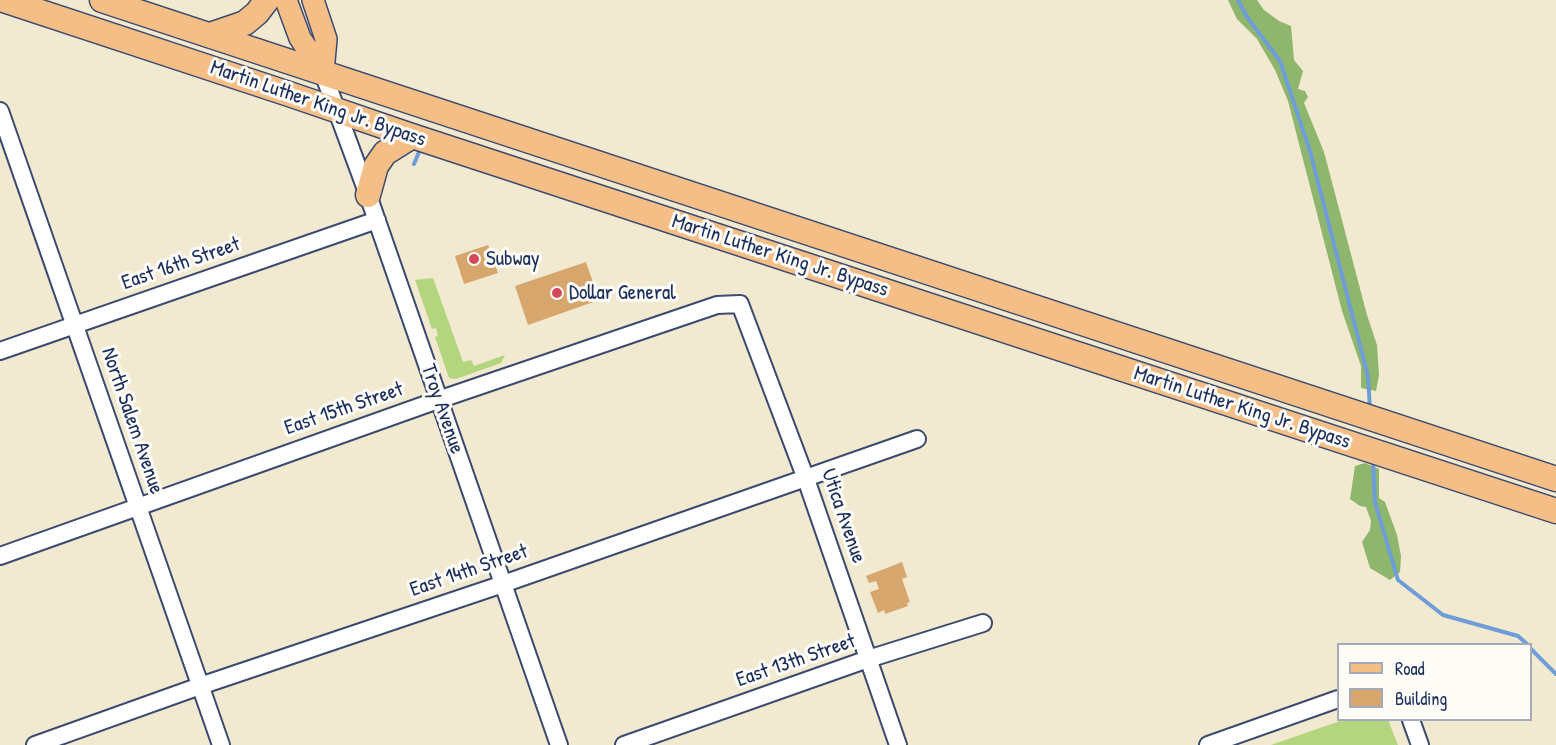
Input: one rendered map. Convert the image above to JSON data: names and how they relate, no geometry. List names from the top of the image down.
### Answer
{
  "streets": {
    "highway": ["Martin Luther King Jr. Bypass"],
    "main road": ["Troy Avenue"],
    "street": [
      "East 16th Street",
      "East 15th Street",
      "North Salem Avenue",
      "Utica Avenue",
      "East 14th Street",
      "East 13th Street"
    ]
  },
  "crossings": [
    ["Martin Luther King Jr. Bypass", "Troy Avenue"],
    ["East 16th Street", "Troy Avenue"],
    ["East 16th Street", "North Salem Avenue"],
    ["East 15th Street", "Troy Avenue"],
    ["East 15th Street", "North Salem Avenue"],
    ["East 15th Street", "Utica Avenue"],
    ["Troy Avenue", "East 14th Street"],
    ["North Salem Avenue", "East 14th Street"],
    ["Utica Avenue", "East 14th Street"],
    ["Utica Avenue", "East 13th Street"]
  ],
  "places": ["Subway", "Dollar General"],
  "legend": ["Road", "Building"]
}
